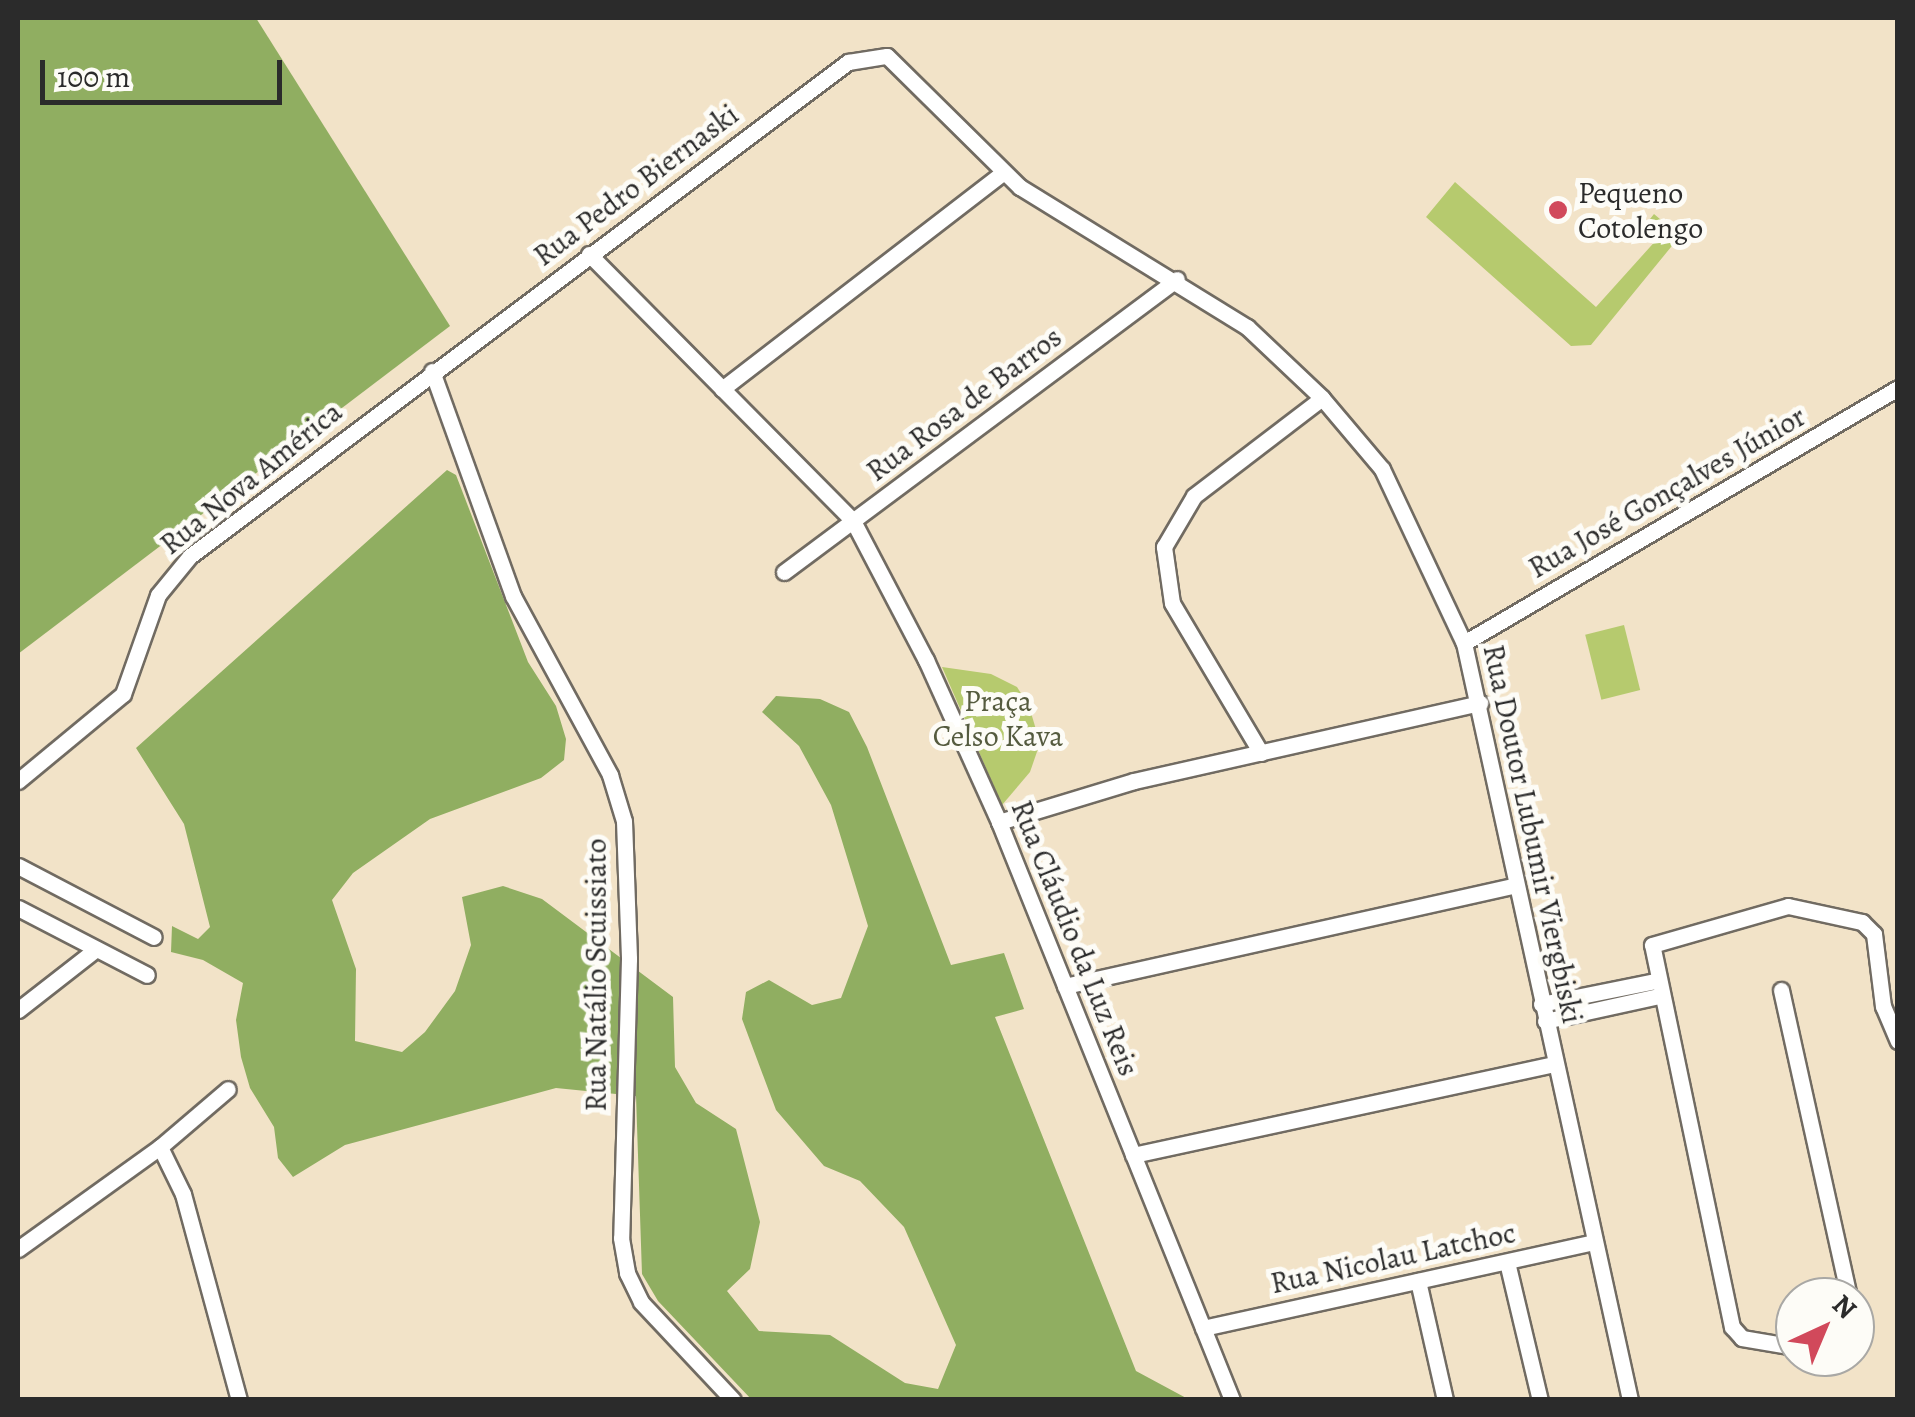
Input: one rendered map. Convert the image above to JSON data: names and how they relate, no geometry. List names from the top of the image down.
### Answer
{
  "streets": {
    "street": [
      "Rua Pedro Biernaski",
      "Rua Rosa de Barros",
      "Rua Nova América",
      "Rua José Gonçalves Júnior",
      "Rua Doutor Lubumir Viergbiski",
      "Rua Cláudio da Luz Reis",
      "Rua Natálio Scuissiato",
      "Rua Nicolau Latchoc"
    ]
  },
  "crossings": [
    ["Rua Pedro Biernaski", "Rua Nova América"],
    ["Rua Pedro Biernaski", "Rua Doutor Lubumir Viergbiski"],
    ["Rua Pedro Biernaski", "Rua Cláudio da Luz Reis"],
    ["Rua Pedro Biernaski", "Rua Natálio Scuissiato"],
    ["Rua Rosa de Barros", "Rua Doutor Lubumir Viergbiski"],
    ["Rua Rosa de Barros", "Rua Cláudio da Luz Reis"],
    ["Rua Nova América", "Rua Natálio Scuissiato"],
    ["Rua José Gonçalves Júnior", "Rua Doutor Lubumir Viergbiski"],
    ["Rua Doutor Lubumir Viergbiski", "Rua Nicolau Latchoc"],
    ["Rua Cláudio da Luz Reis", "Rua Nicolau Latchoc"]
  ],
  "parks": ["Praça Celso Kava"],
  "places": ["Pequeno Cotolengo"],
  "scale_bar": "100 m",
  "north": "top right"
}
